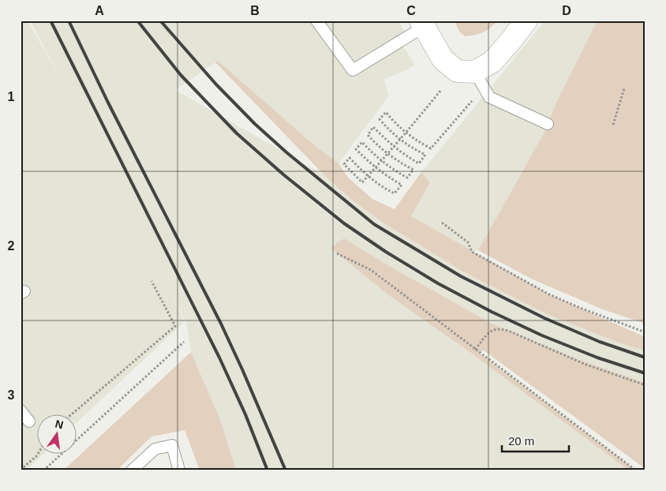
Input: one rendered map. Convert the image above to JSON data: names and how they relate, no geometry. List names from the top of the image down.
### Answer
{
  "scale_bar": "20 m",
  "north": "top",
  "grid": {
    "columns": [
      "A",
      "B",
      "C",
      "D"
    ],
    "rows": ["1", "2", "3"]
  }
}
